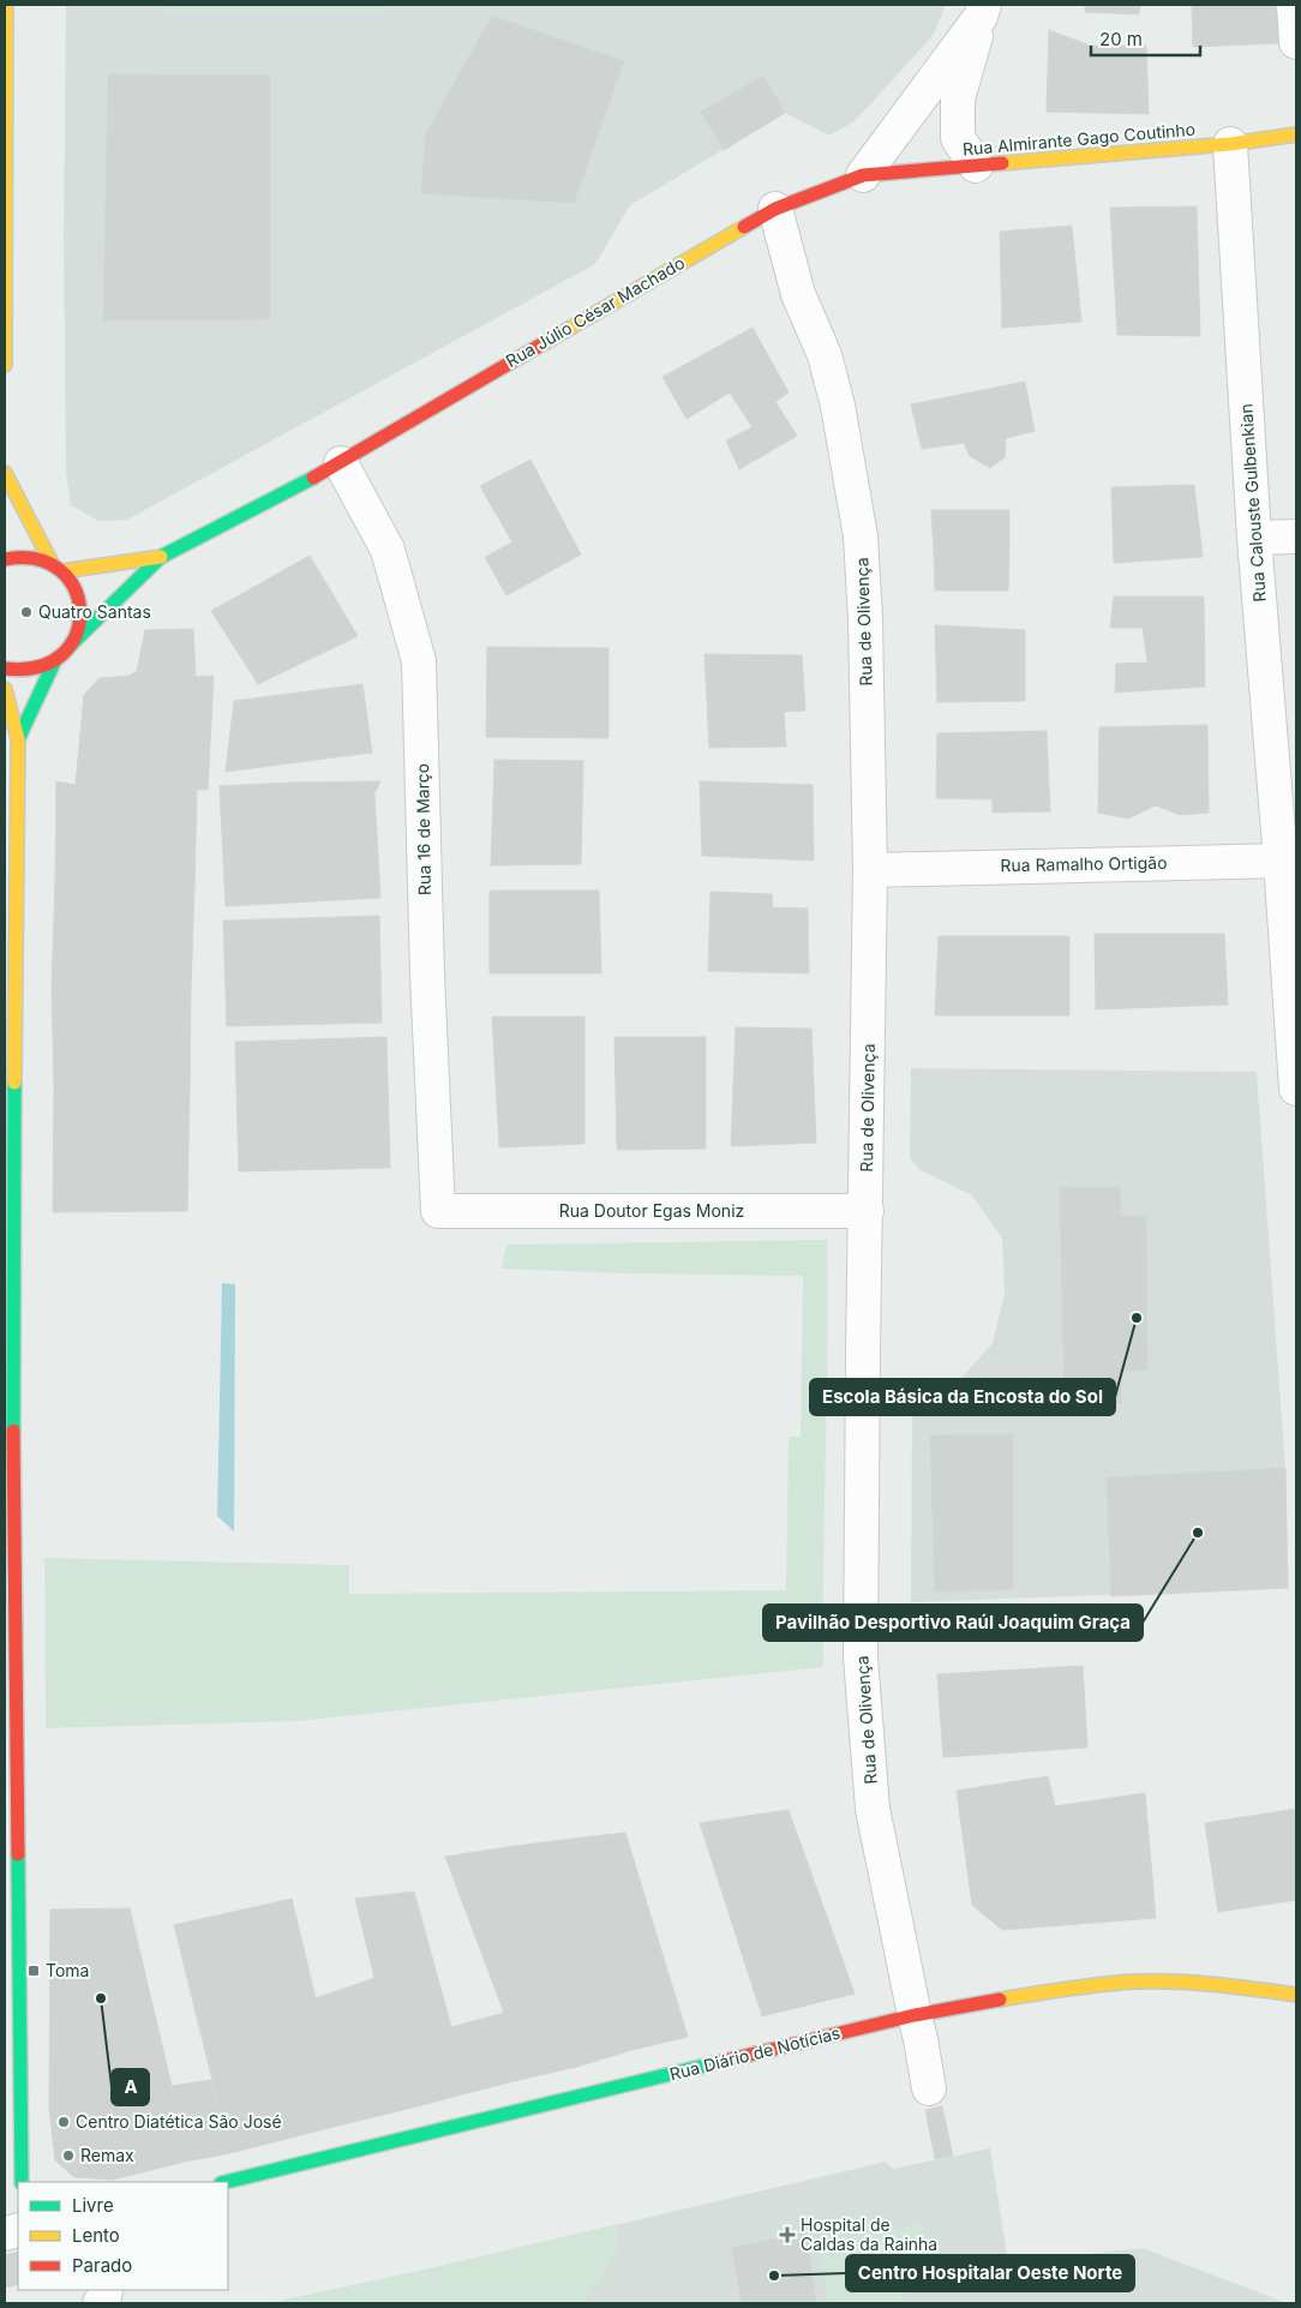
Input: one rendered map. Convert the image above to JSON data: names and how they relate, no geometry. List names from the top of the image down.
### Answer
{
  "streets": {
    "main road": ["Rua Almirante Gago Coutinho", "Rua Júlio César Machado", "Rua Diário de Notícias"],
    "street": [
      "Rua Calouste Gulbenkian",
      "Rua de Olivença",
      "Rua 16 de Março",
      "Rua Ramalho Ortigão",
      "Rua Doutor Egas Moniz"
    ]
  },
  "crossings": [
    ["Rua Almirante Gago Coutinho", "Rua Júlio César Machado"],
    ["Rua Almirante Gago Coutinho", "Rua Calouste Gulbenkian"],
    ["Rua Júlio César Machado", "Rua de Olivença"],
    ["Rua Júlio César Machado", "Rua 16 de Março"],
    ["Rua Calouste Gulbenkian", "Rua Ramalho Ortigão"],
    ["Rua de Olivença", "Rua Ramalho Ortigão"],
    ["Rua de Olivença", "Rua Doutor Egas Moniz"],
    ["Rua de Olivença", "Rua Diário de Notícias"],
    ["Rua 16 de Março", "Rua Doutor Egas Moniz"]
  ],
  "places": {
    "other": [
      "Quatro Santas",
      "Escola Básica da Encosta do Sol",
      "Pavilhão Desportivo Raúl Joaquim Graça",
      "A",
      "Centro Diatética São José",
      "Remax",
      "Centro Hospitalar Oeste Norte"
    ],
    "transit": ["Toma"],
    "health": ["Hospital de Caldas da Rainha"]
  },
  "legend": ["Livre", "Lento", "Parado"],
  "scale_bar": "20 m"
}
